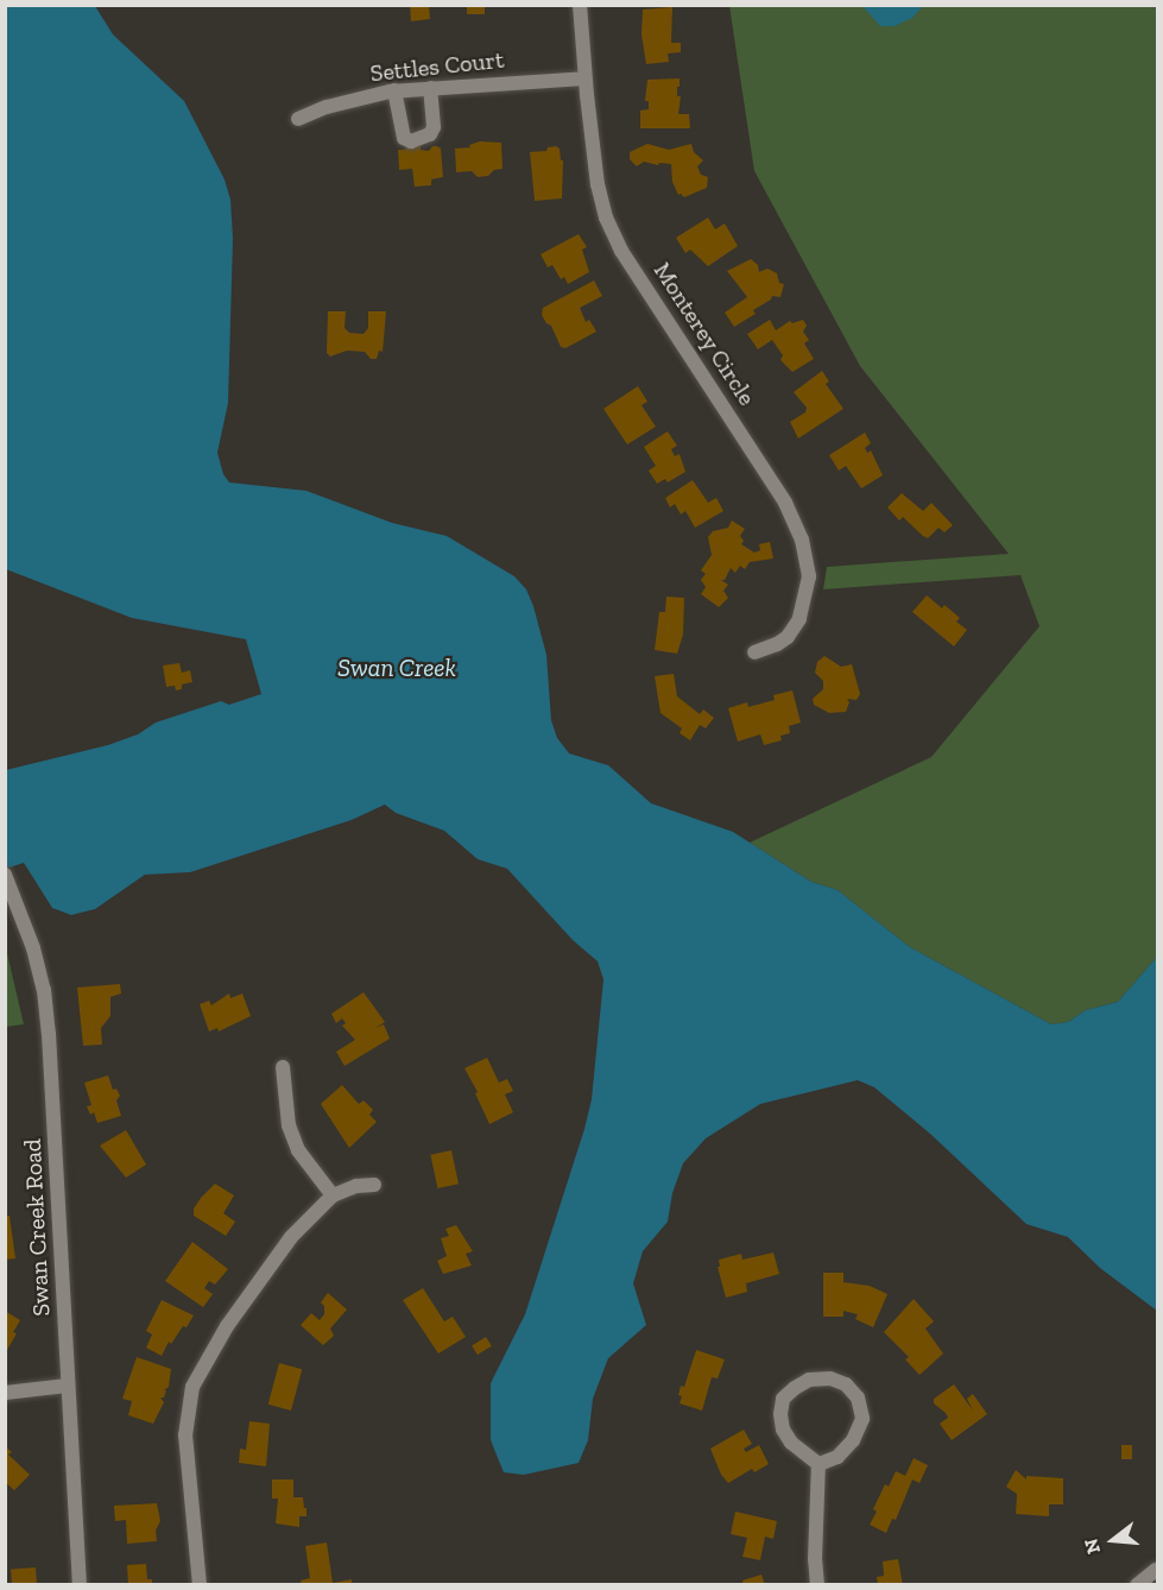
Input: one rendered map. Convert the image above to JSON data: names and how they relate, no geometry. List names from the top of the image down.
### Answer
{
  "streets": {
    "street": ["Settles Court", "Monterey Circle", "Swan Creek Road"]
  },
  "crossings": [
    ["Settles Court", "Monterey Circle"]
  ],
  "water": ["Swan Creek"],
  "north": "left"
}
